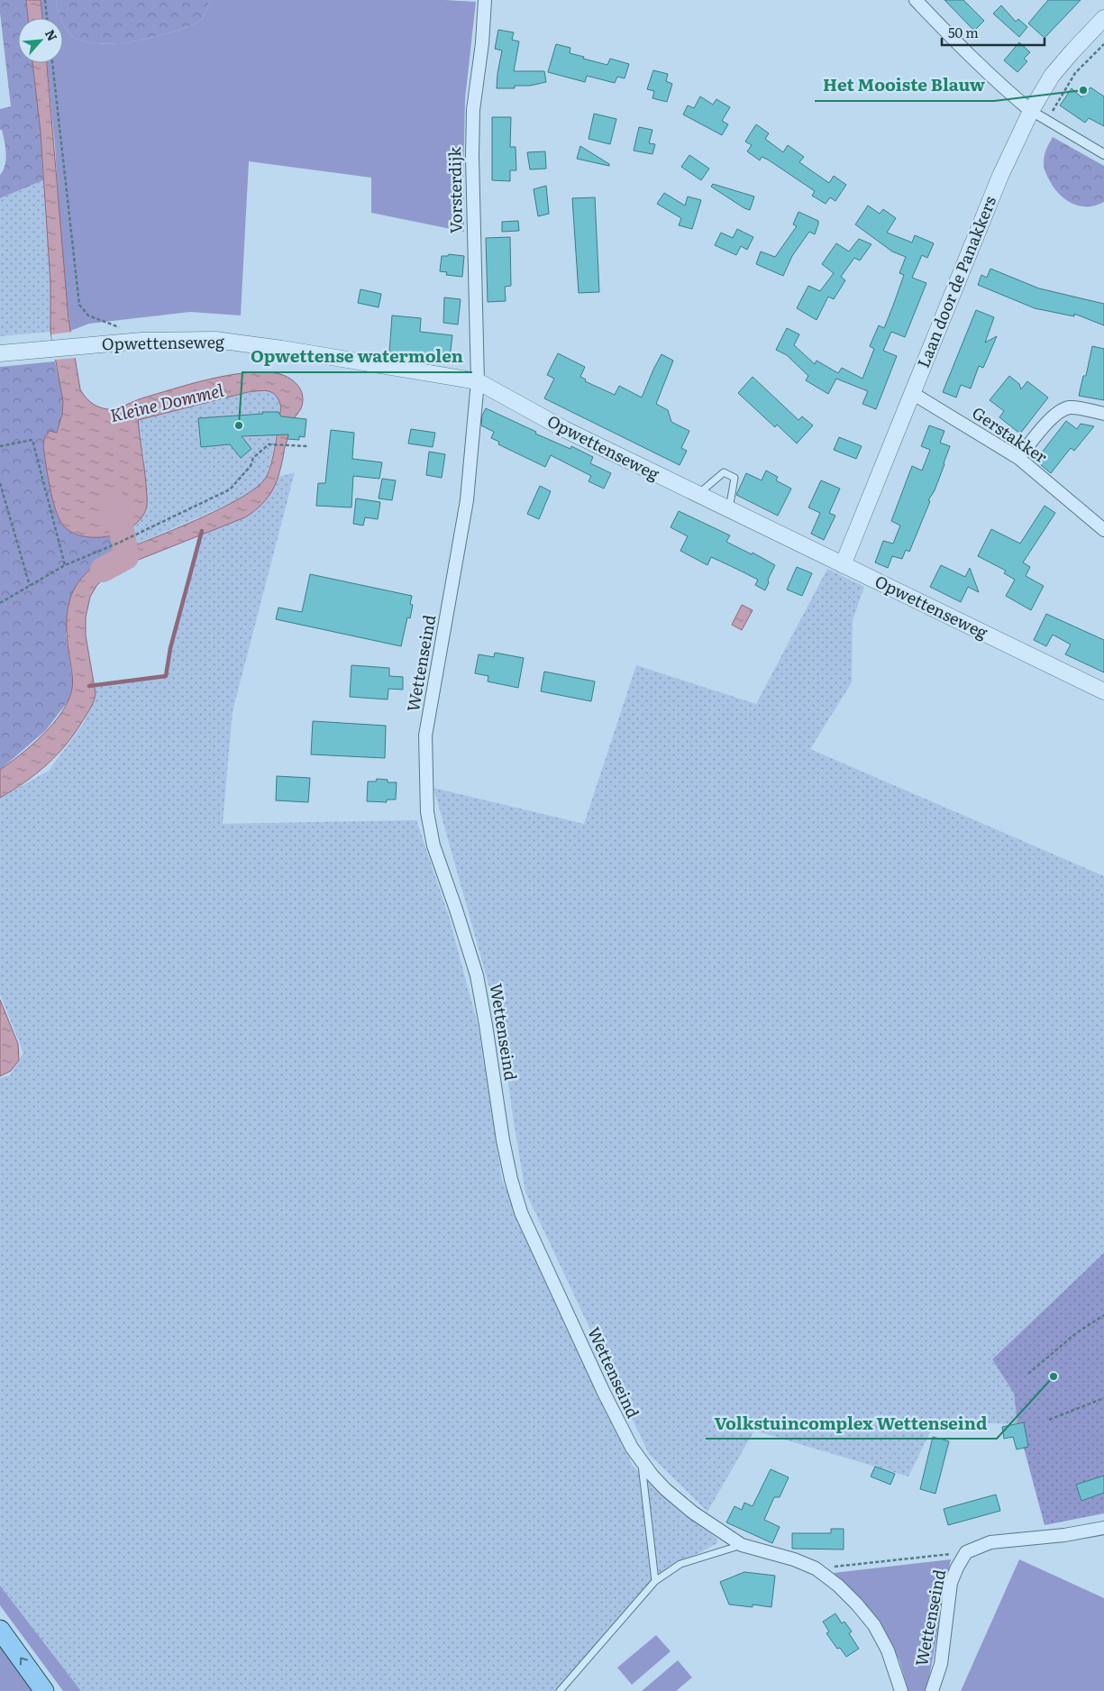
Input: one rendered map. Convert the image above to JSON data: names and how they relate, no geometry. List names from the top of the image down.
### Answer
{
  "streets": {
    "street": [
      "Vorsterdijk",
      "Laan door de Panakkers",
      "Opwettenseweg",
      "Gerstakker",
      "Wettenseind"
    ]
  },
  "crossings": [
    ["Vorsterdijk", "Opwettenseweg"],
    ["Vorsterdijk", "Wettenseind"],
    ["Laan door de Panakkers", "Opwettenseweg"],
    ["Laan door de Panakkers", "Gerstakker"],
    ["Opwettenseweg", "Wettenseind"]
  ],
  "water": ["Kleine Dommel"],
  "places": ["Het Mooiste Blauw", "Opwettense watermolen", "Volkstuincomplex Wettenseind"],
  "scale_bar": "50 m",
  "north": "top right"
}
